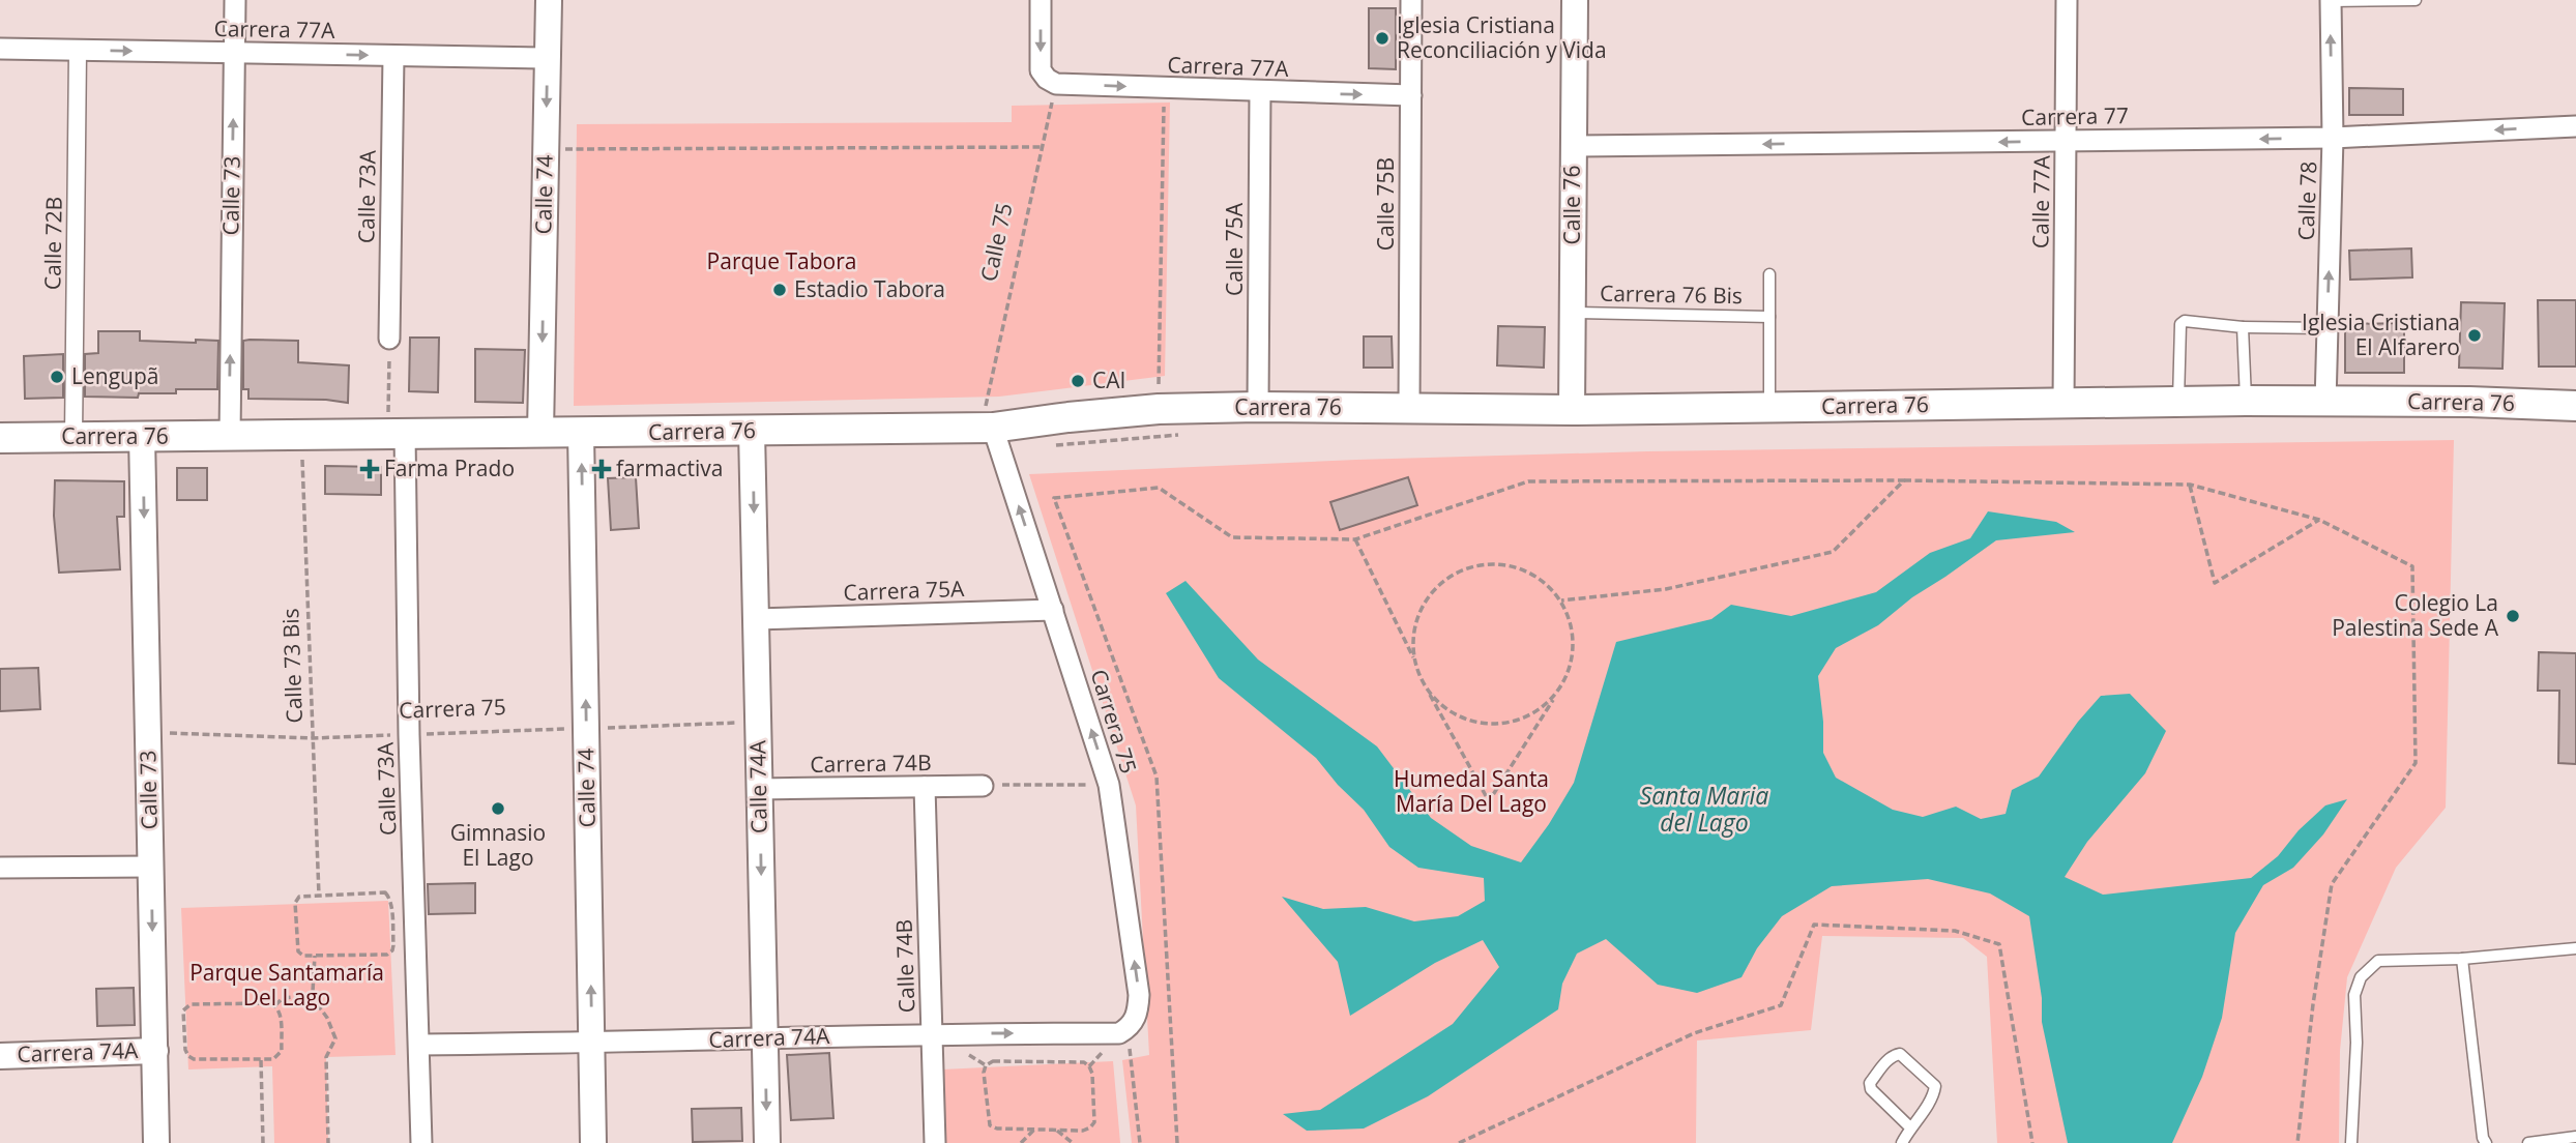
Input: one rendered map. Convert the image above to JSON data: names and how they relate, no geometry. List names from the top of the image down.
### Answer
{
  "streets": {
    "main road": ["Carrera 76"],
    "street": [
      "Carrera 77A",
      "Carrera 77",
      "Calle 74",
      "Calle 73",
      "Calle 73A",
      "Calle 78",
      "Calle 77A",
      "Calle 75B",
      "Calle 76",
      "Calle 72B",
      "Calle 75A",
      "Carrera 75A",
      "Carrera 75",
      "Carrera 74B",
      "Calle 74A",
      "Calle 74B",
      "Carrera 74A"
    ],
    "lane": ["Carrera 76 Bis"],
    "path": ["Calle 75", "Calle 73 Bis"]
  },
  "crossings": [
    ["Carrera 77A", "Calle 74"],
    ["Carrera 77A", "Calle 73"],
    ["Carrera 77A", "Calle 73A"],
    ["Carrera 77A", "Calle 75B"],
    ["Carrera 77A", "Calle 75"],
    ["Carrera 77A", "Calle 72B"],
    ["Carrera 77A", "Calle 75A"],
    ["Carrera 77", "Calle 78"],
    ["Carrera 77", "Calle 77A"],
    ["Carrera 77", "Calle 76"],
    ["Calle 74", "Carrera 76"],
    ["Calle 74", "Carrera 75"],
    ["Calle 74", "Carrera 74A"],
    ["Calle 73", "Carrera 76"],
    ["Calle 73", "Carrera 75"],
    ["Calle 73", "Carrera 74A"],
    ["Calle 73A", "Carrera 76"],
    ["Calle 73A", "Carrera 75"],
    ["Calle 73A", "Carrera 74A"],
    ["Calle 78", "Carrera 76"],
    ["Calle 77A", "Carrera 76"],
    ["Calle 75B", "Carrera 76"],
    ["Calle 76", "Carrera 76 Bis"],
    ["Calle 76", "Carrera 76"],
    ["Calle 75", "Carrera 76"],
    ["Calle 75", "Carrera 75"],
    ["Calle 72B", "Carrera 76"],
    ["Calle 75A", "Carrera 76"],
    ["Carrera 76", "Calle 73 Bis"],
    ["Carrera 76", "Carrera 75"],
    ["Carrera 76", "Calle 74A"],
    ["Carrera 75A", "Carrera 75"],
    ["Carrera 75A", "Calle 74A"],
    ["Calle 73 Bis", "Carrera 75"],
    ["Carrera 75", "Calle 74A"],
    ["Carrera 75", "Carrera 74A"],
    ["Carrera 74B", "Calle 74A"],
    ["Carrera 74B", "Calle 74B"],
    ["Calle 74A", "Carrera 74A"],
    ["Calle 74B", "Carrera 74A"]
  ],
  "one_way": [
    "Carrera 77A",
    "Carrera 77",
    "Calle 78",
    "Carrera 75",
    "Calle 74A"
  ],
  "water": ["Santa Maria del Lago"],
  "parks": ["Parque Tabora", "Humedal Santa María Del Lago", "Parque Santamaría Del Lago"],
  "places": {
    "other": [
      "Iglesia Cristiana Reconciliación y Vida",
      "Estadio Tabora",
      "Iglesia Cristiana El Alfarero",
      "Lengupã",
      "CAI",
      "Colegio La Palestina Sede A",
      "Gimnasio El Lago"
    ],
    "health": ["Farma Prado", "farmactiva"]
  }
}
